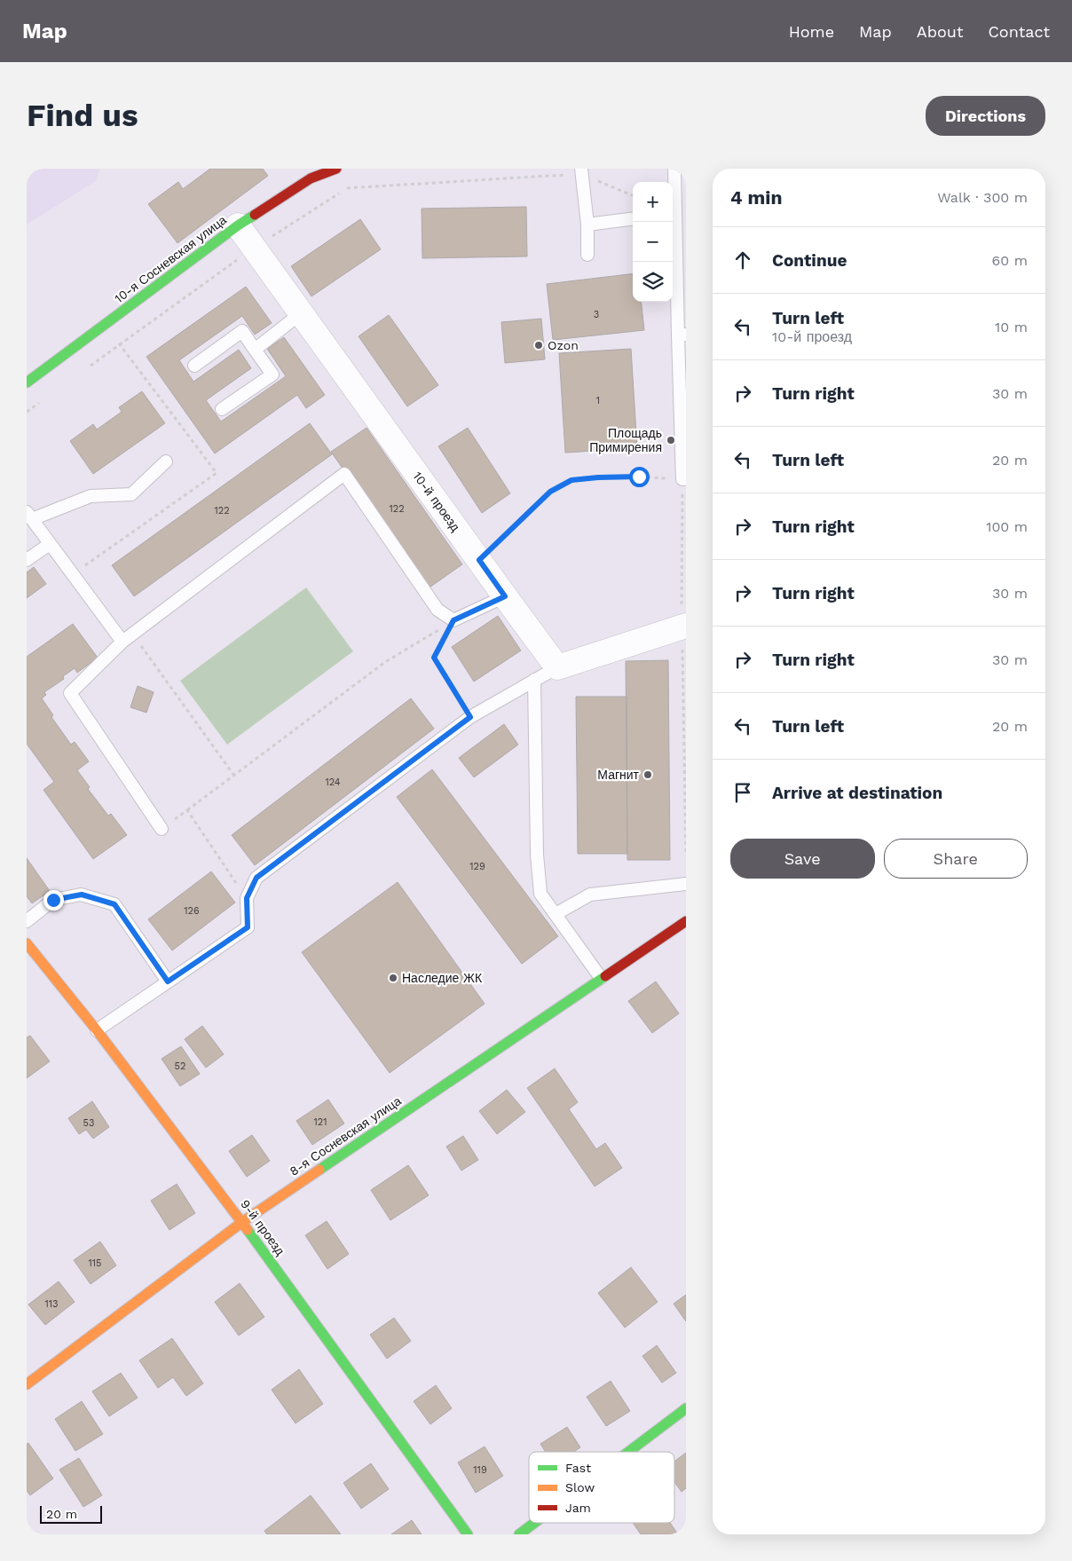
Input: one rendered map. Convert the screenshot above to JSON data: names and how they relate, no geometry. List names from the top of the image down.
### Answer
{
  "streets": {
    "street": [
      "10-я Сосневская улица",
      "10-й проезд",
      "8-я Сосневская улица",
      "9-й проезд"
    ]
  },
  "crossings": [
    ["10-я Сосневская улица", "10-й проезд"],
    ["8-я Сосневская улица", "9-й проезд"]
  ],
  "places": [
    "Ozon",
    "Площадь Примирения",
    "Магнит",
    "Наследие ЖК"
  ],
  "house_numbers": [
    "3",
    "1",
    "122",
    "122",
    "124",
    "129",
    "126",
    "52",
    "121",
    "53",
    "115",
    "113",
    "119"
  ],
  "legend": ["Fast", "Slow", "Jam"],
  "scale_bar": "20 m",
  "page": {
    "header": "Map",
    "nav": [
      "Home",
      "Map",
      "About",
      "Contact"
    ],
    "buttons": [
      "Directions",
      ["Save", "Share"]
    ],
    "title": "Find us",
    "heading": ["4 min", "Walk · 300 m"],
    "map_buttons": ["+", "−"],
    "list": [
      ["Continue", "60 m"],
      ["Turn left", "10-й проезд", "10 m"],
      ["Turn right", "30 m"],
      ["Turn left", "20 m"],
      ["Turn right", "100 m"],
      ["Turn right", "30 m"],
      ["Turn right", "30 m"],
      ["Turn left", "20 m"],
      "Arrive at destination"
    ],
    "scale": "20 m"
  }
}
